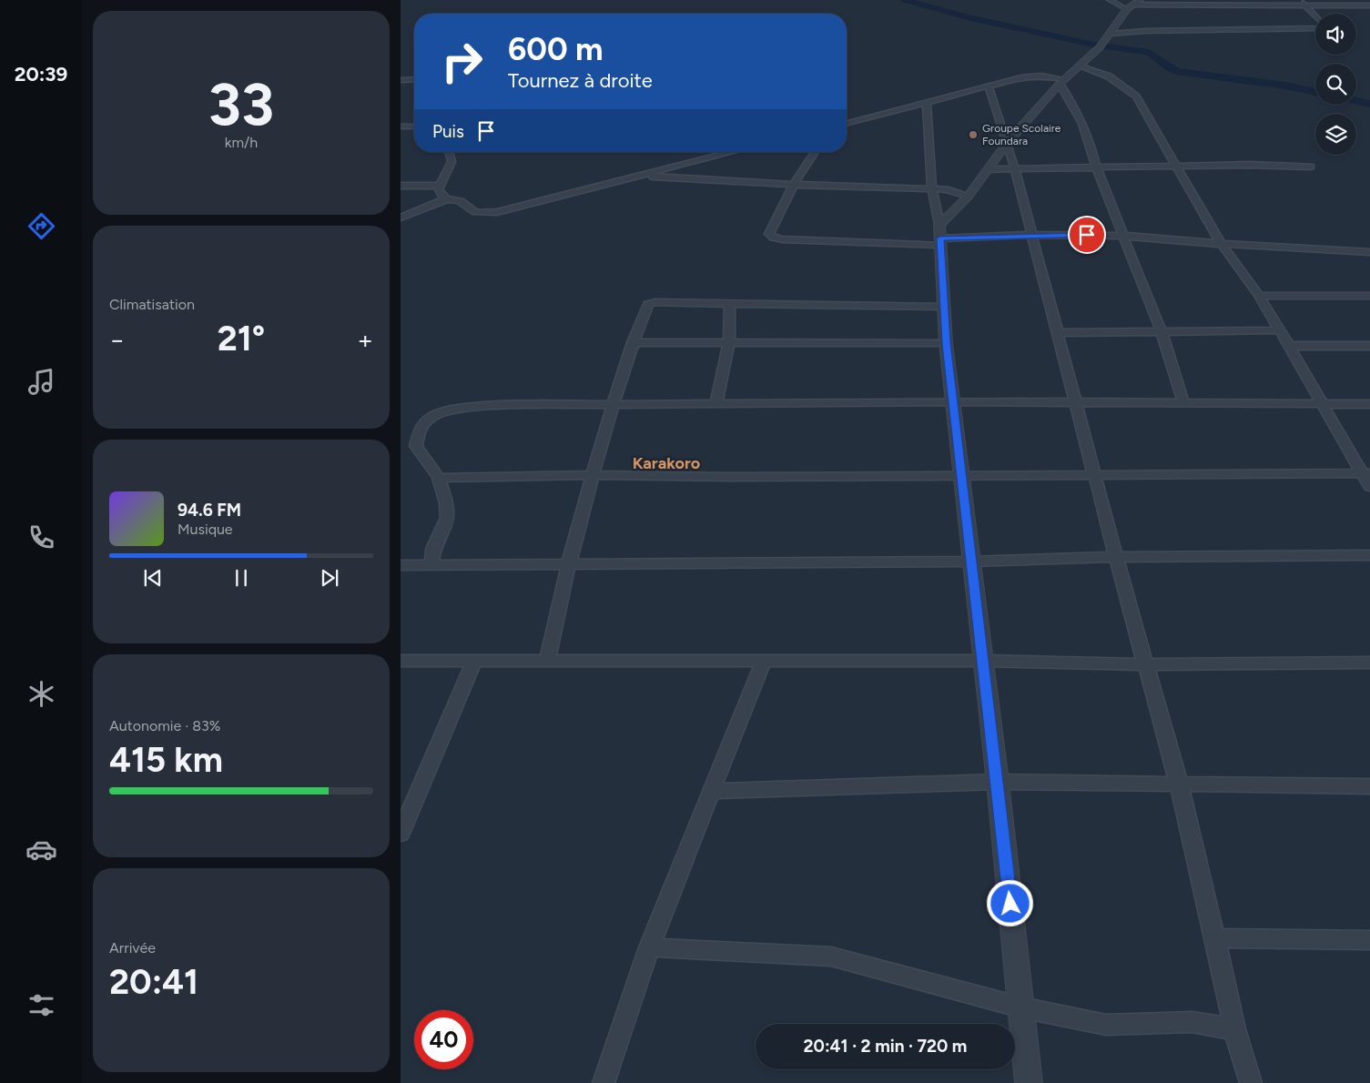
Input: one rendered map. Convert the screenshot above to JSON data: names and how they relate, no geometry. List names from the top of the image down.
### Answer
{
  "districts": ["Karakoro"],
  "places": ["Groupe Scolaire Foundara"],
  "page": {
    "tabs": "20:39",
    "tile": [
      ["33", "km/h"],
      "Climatisation",
      ["Autonomie · 83%", "415 km"],
      ["Arrivée", "20:41"]
    ],
    "turn": ["600 m", "Tournez à droite"],
    "then": "Puis",
    "heat": ["−", "21°", "+"],
    "song": ["94.6 FM", "Musique"],
    "limit": "40",
    "trip": "20:41 · 2 min · 720 m"
  }
}
